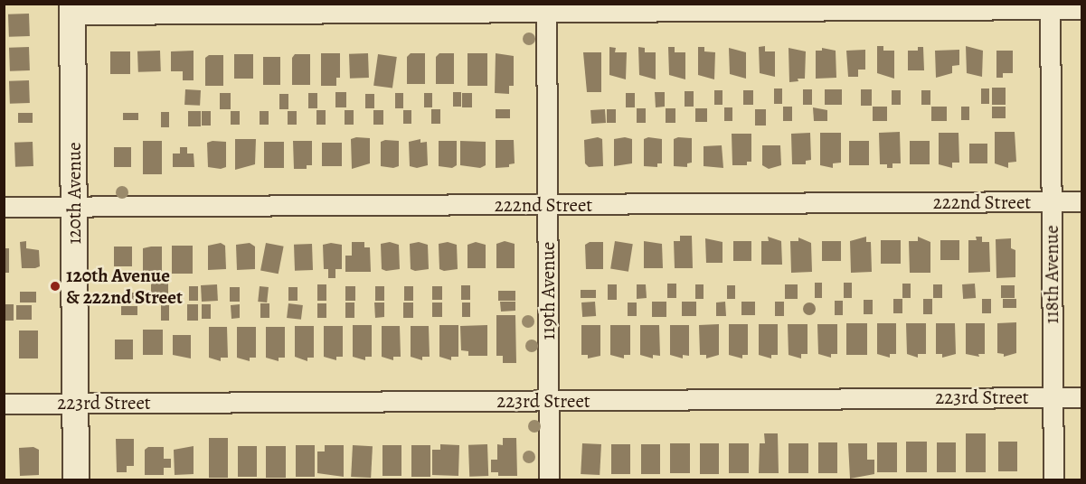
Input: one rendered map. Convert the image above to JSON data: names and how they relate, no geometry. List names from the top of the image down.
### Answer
{
  "streets": {
    "street": [
      "120th Avenue",
      "222nd Street",
      "118th Avenue",
      "119th Avenue",
      "223rd Street"
    ]
  },
  "crossings": [
    ["120th Avenue", "222nd Street"],
    ["120th Avenue", "223rd Street"],
    ["222nd Street", "118th Avenue"],
    ["222nd Street", "119th Avenue"],
    ["118th Avenue", "223rd Street"],
    ["119th Avenue", "223rd Street"]
  ],
  "places": ["120th Avenue & 222nd Street"]
}
